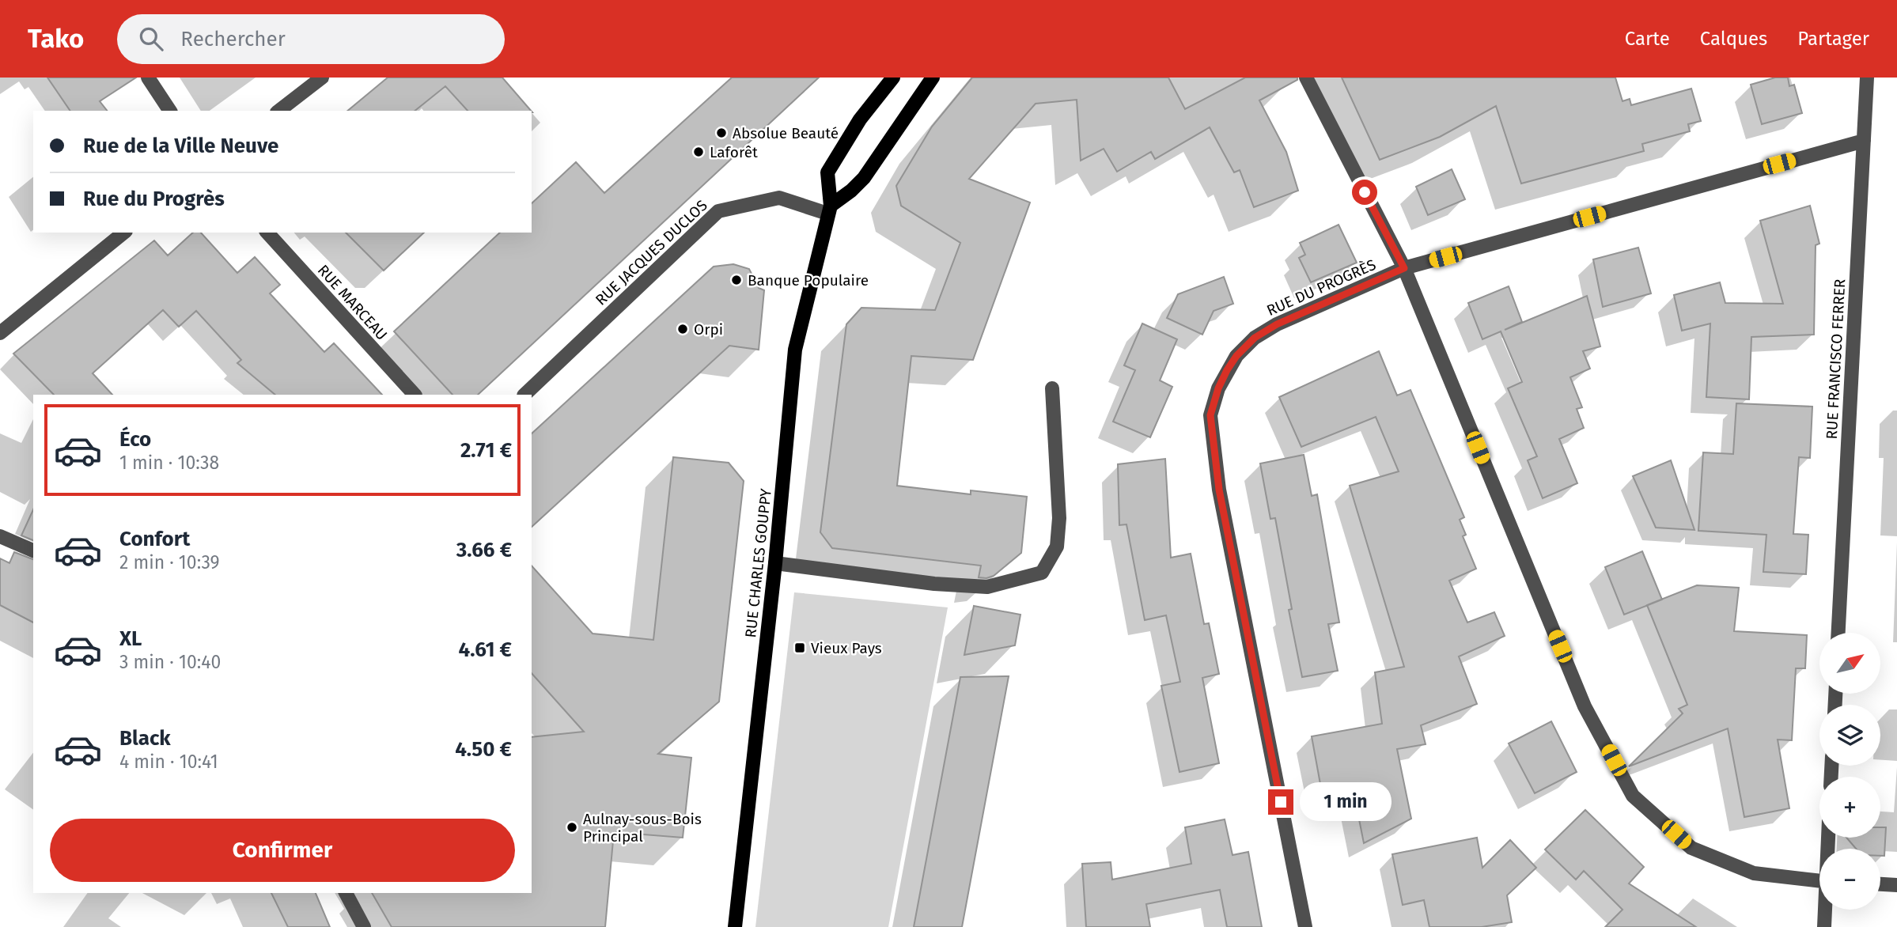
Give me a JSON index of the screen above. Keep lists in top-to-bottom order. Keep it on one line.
{"streets":{"main road":["RUE CHARLES GOUPPY"],"street":["RUE JACQUES DUCLOS","RUE DU PROGRÈS","RUE MARCEAU","RUE FRANCISCO FERRER"]},"crossings":[["RUE JACQUES DUCLOS","RUE CHARLES GOUPPY"],["RUE DU PROGRÈS","RUE FRANCISCO FERRER"]],"places":{"other":["Absolue Beauté","Laforêt","Banque Populaire","Orpi","Aulnay-sous-Bois Principal"],"transit":["Vieux Pays"]},"north":"top right","page":{"header":"Tako","search":"Rechercher","nav":["Carte","Calques","Partager"],"banner":["Rue de la Ville Neuve","Rue du Progrès"],"list":[{"name":"Éco","note":"1 min · 10:38","value":"2.71 €"},{"name":"Confort","note":"2 min · 10:39","value":"3.66 €"},{"name":"XL","note":"3 min · 10:40","value":"4.61 €"},{"name":"Black","note":"4 min · 10:41","value":"4.50 €"}],"map_buttons":["+","−"],"bubble":"1 min","buttons":"Confirmer"}}
